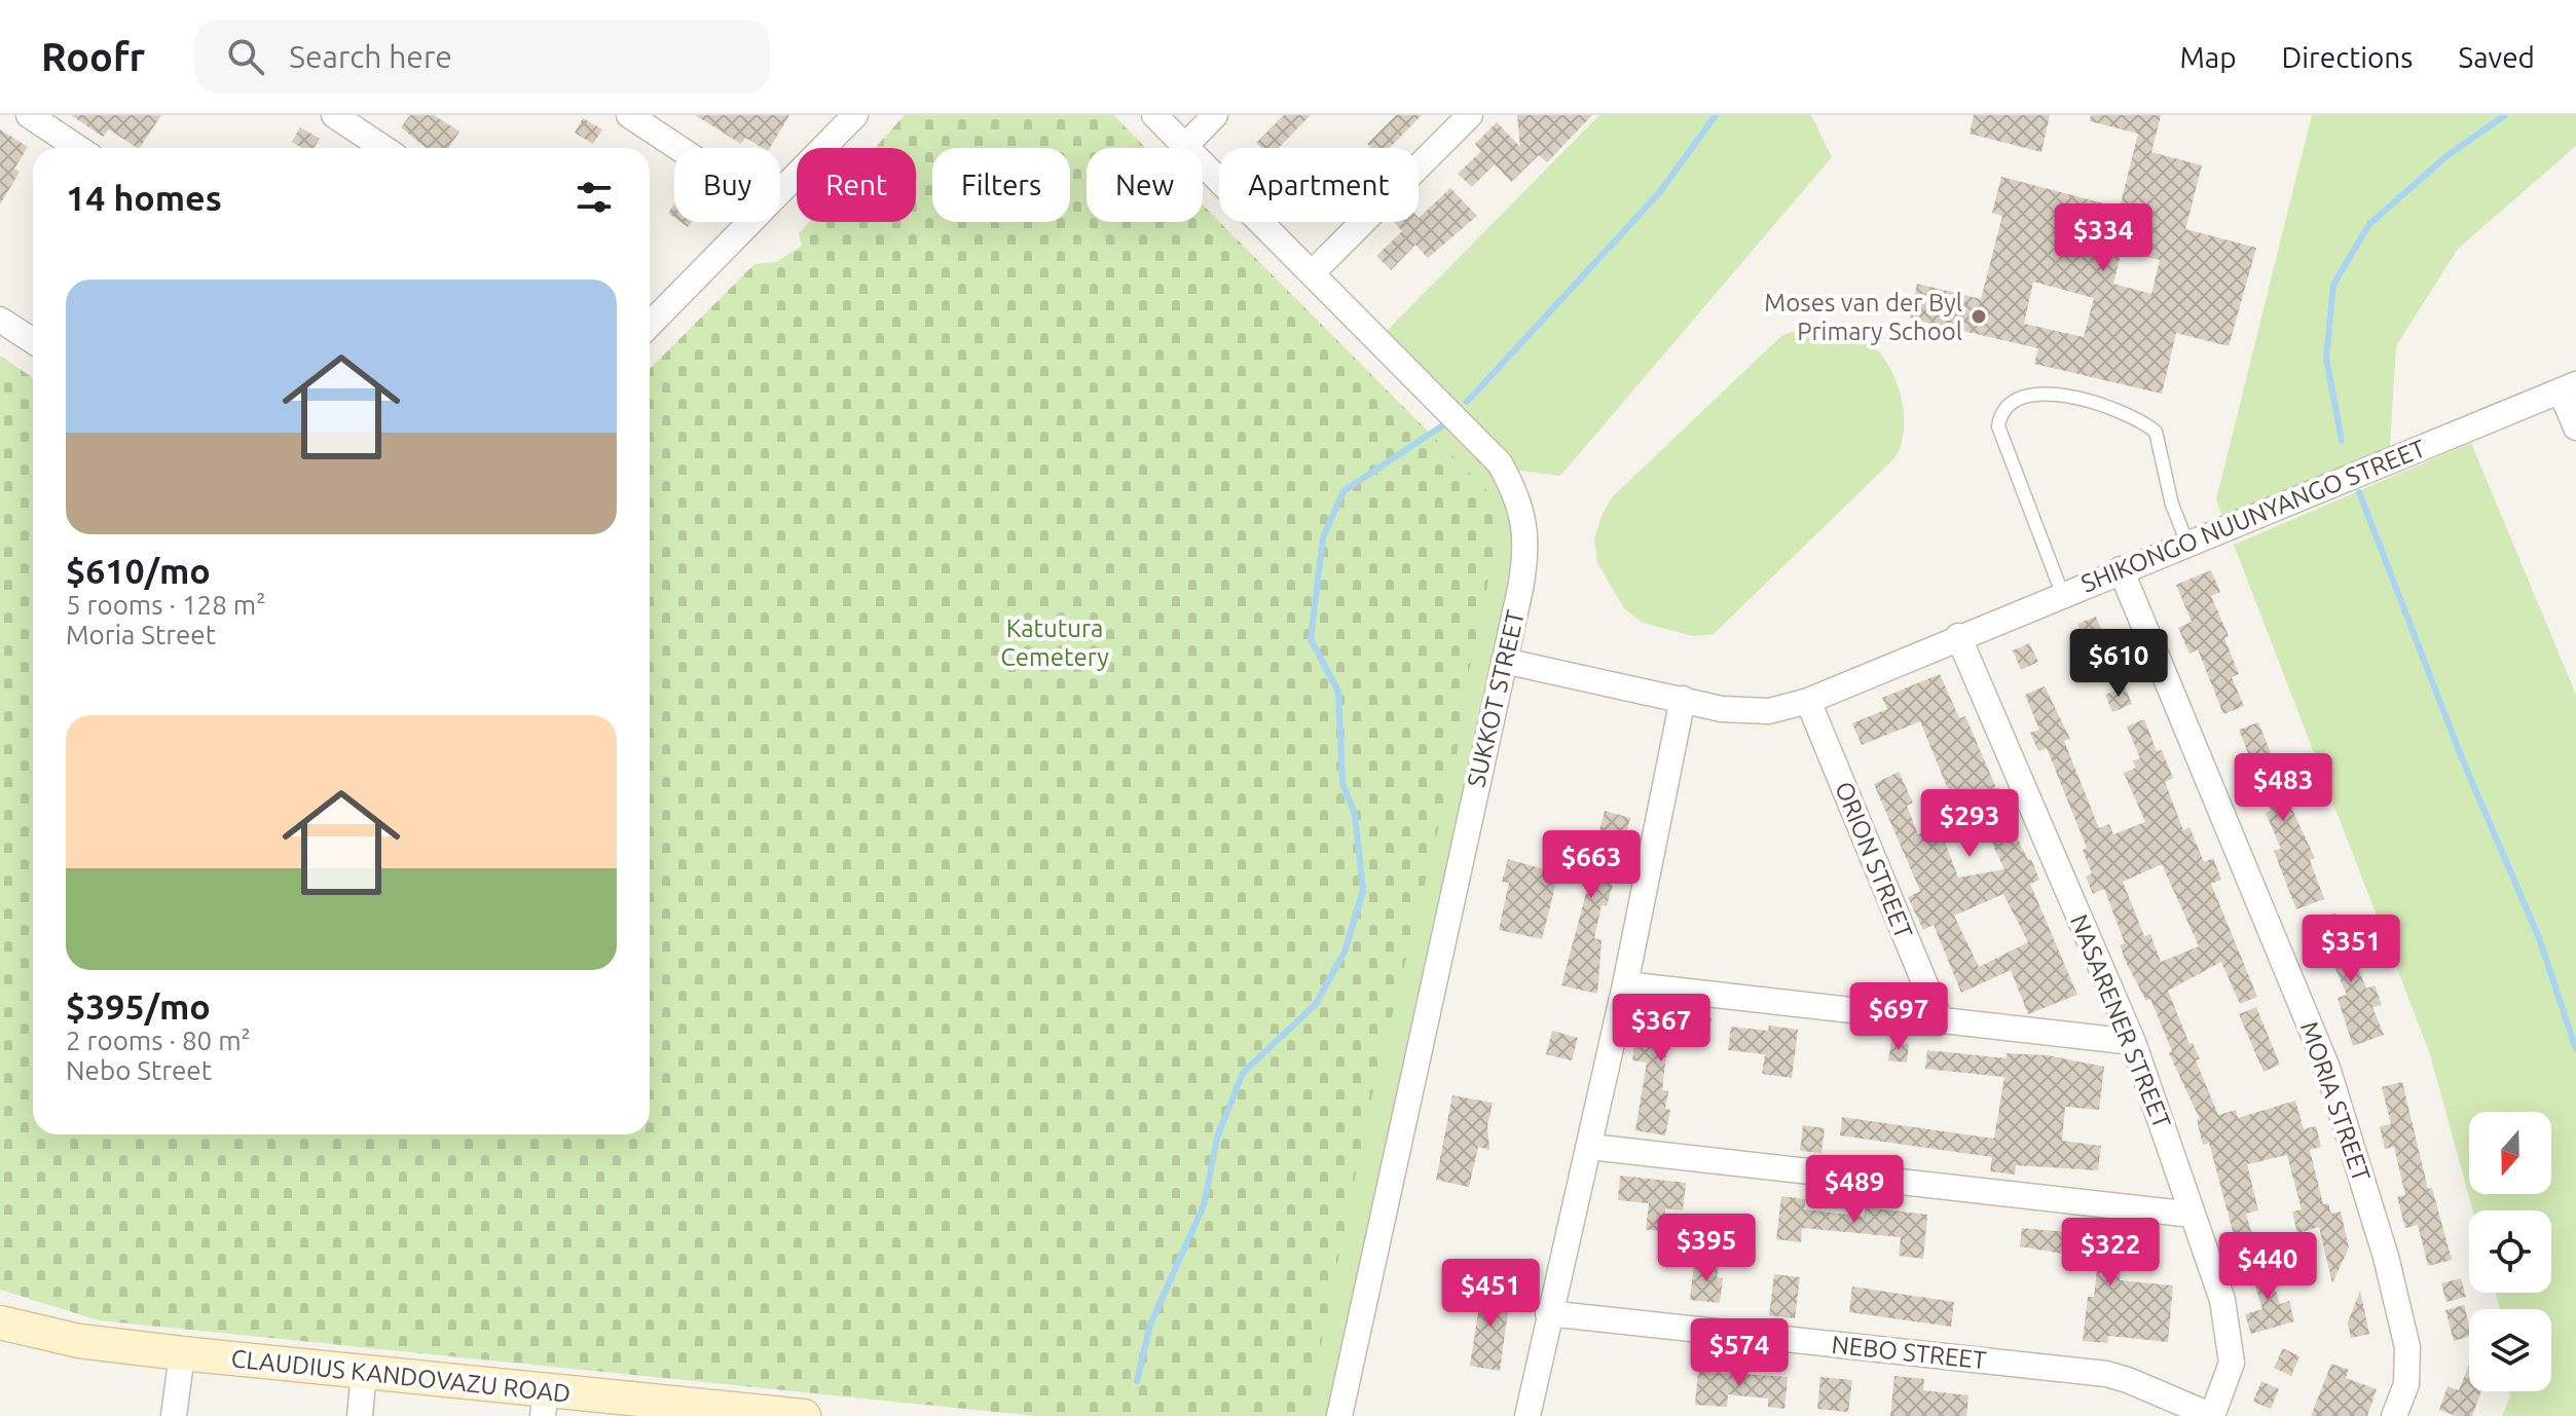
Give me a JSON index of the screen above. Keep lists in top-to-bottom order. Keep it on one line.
{"streets":{"street":["SHIKONGO NUUNYANGO STREET","SUKKOT STREET","ORION STREET","NASARENER STREET","MORIA STREET","NEBO STREET","CLAUDIUS KANDOVAZU ROAD"]},"crossings":[["SHIKONGO NUUNYANGO STREET","SUKKOT STREET"],["SHIKONGO NUUNYANGO STREET","ORION STREET"],["SHIKONGO NUUNYANGO STREET","NASARENER STREET"],["SHIKONGO NUUNYANGO STREET","MORIA STREET"],["NASARENER STREET","NEBO STREET"]],"parks":["Katutura Cemetery"],"places":["Moses van der Byl Primary School"],"north":"bottom","page":{"header":"Roofr","search":"Search here","nav":["Map","Directions","Saved"],"chip":["Buy","Rent","Filters","New","Apartment"],"heading":"14 homes","price":["$334","$610","$483","$293","$663","$351","$697","$367","$489","$395","$322","$440","$451","$574"],"list":[{"name":"$610/mo","note":"5 rooms · 128 m² · Moria Street"},{"name":"$395/mo","note":"2 rooms · 80 m² · Nebo Street"}]}}
